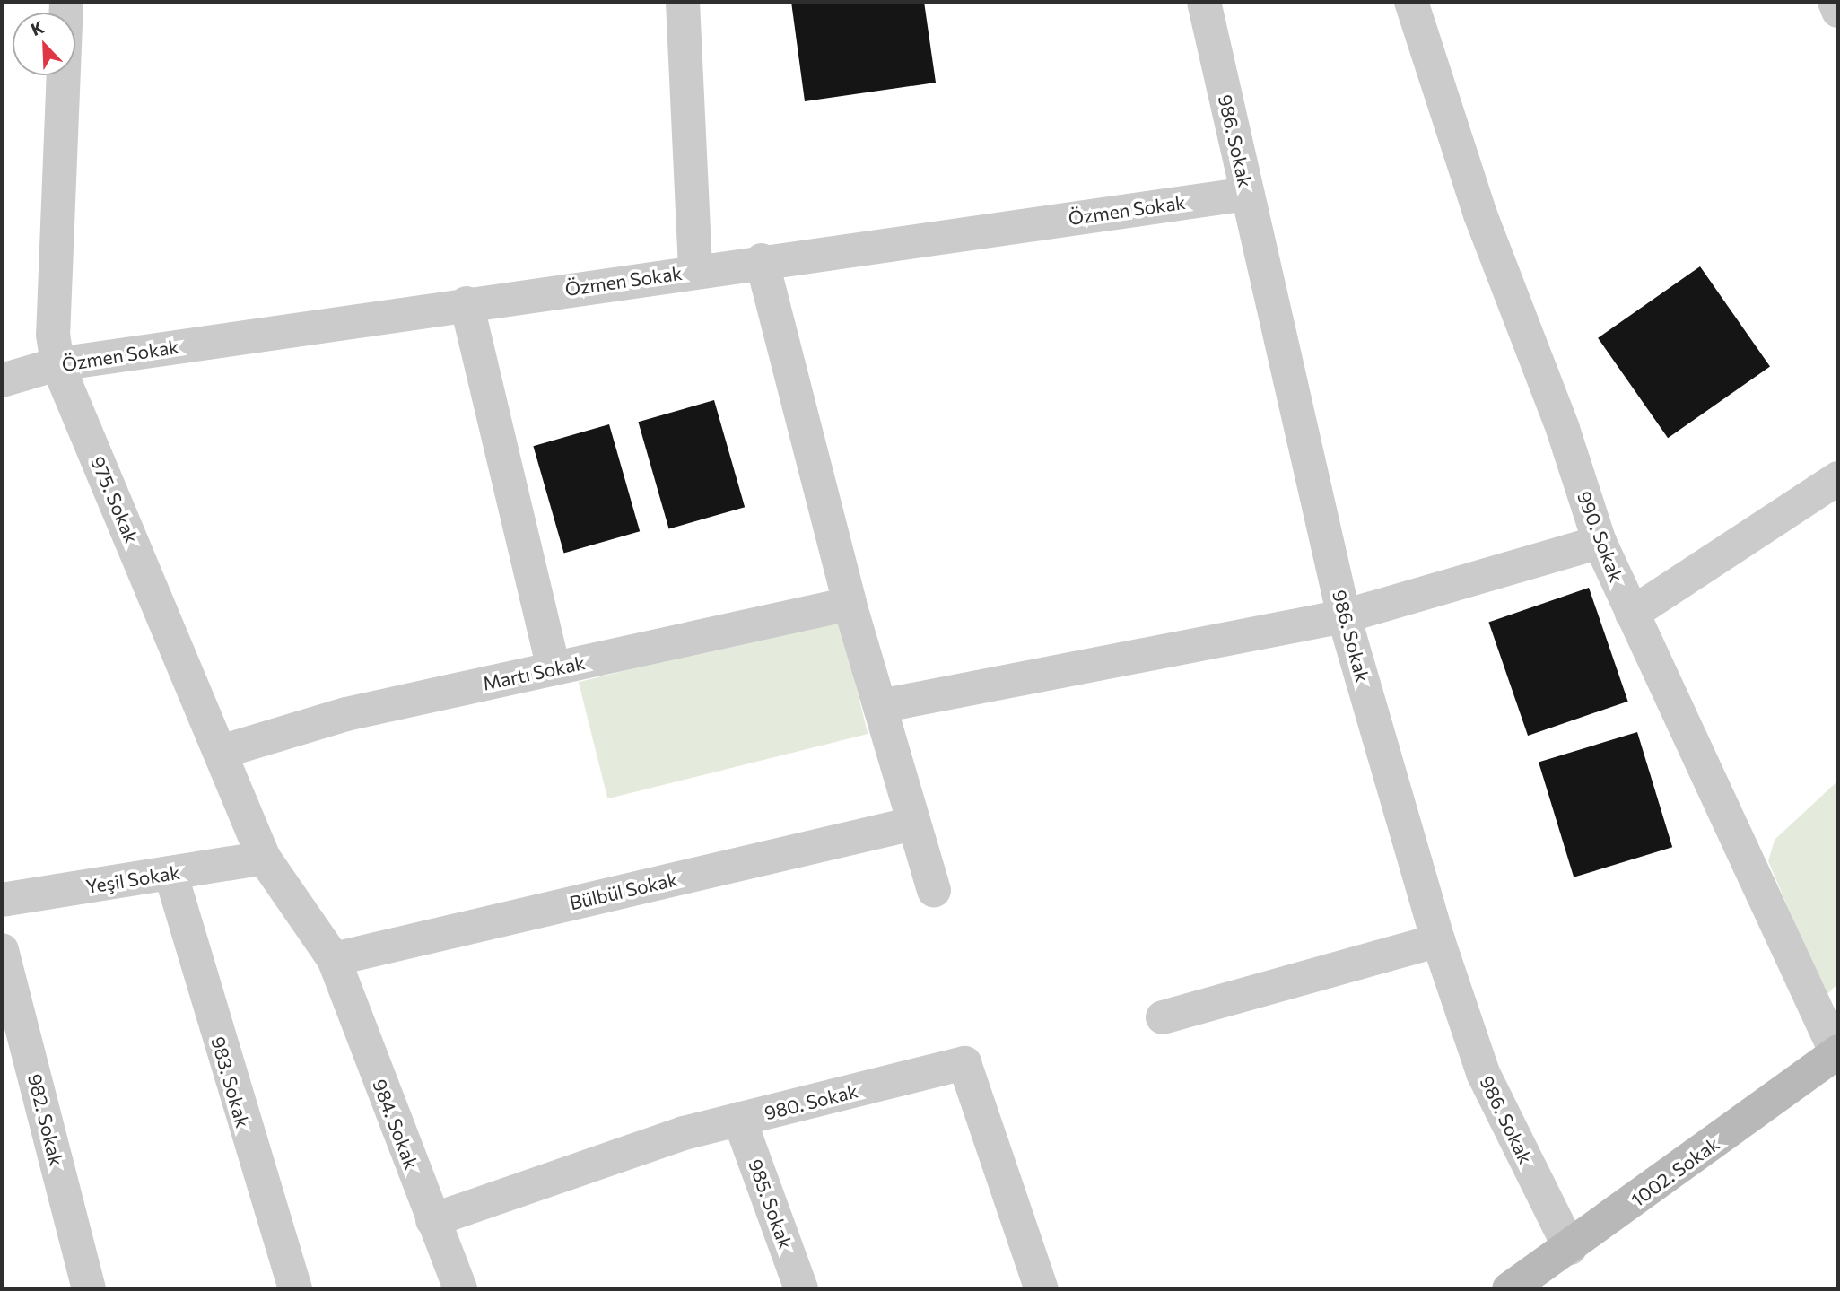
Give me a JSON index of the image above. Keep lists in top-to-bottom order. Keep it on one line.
{"streets":{"street":["986. Sokak","Özmen Sokak","975. Sokak","990. Sokak","Martı Sokak","Yeşil Sokak","Bülbül Sokak","983. Sokak","980. Sokak","982. Sokak","984. Sokak","1002. Sokak","985. Sokak"]},"crossings":[["986. Sokak","Özmen Sokak"],["986. Sokak","1002. Sokak"],["Özmen Sokak","975. Sokak"],["975. Sokak","Martı Sokak"],["975. Sokak","Yeşil Sokak"],["975. Sokak","Bülbül Sokak"],["975. Sokak","984. Sokak"],["990. Sokak","1002. Sokak"],["Yeşil Sokak","983. Sokak"],["Bülbül Sokak","984. Sokak"],["980. Sokak","984. Sokak"],["980. Sokak","985. Sokak"]],"north":"top left"}
